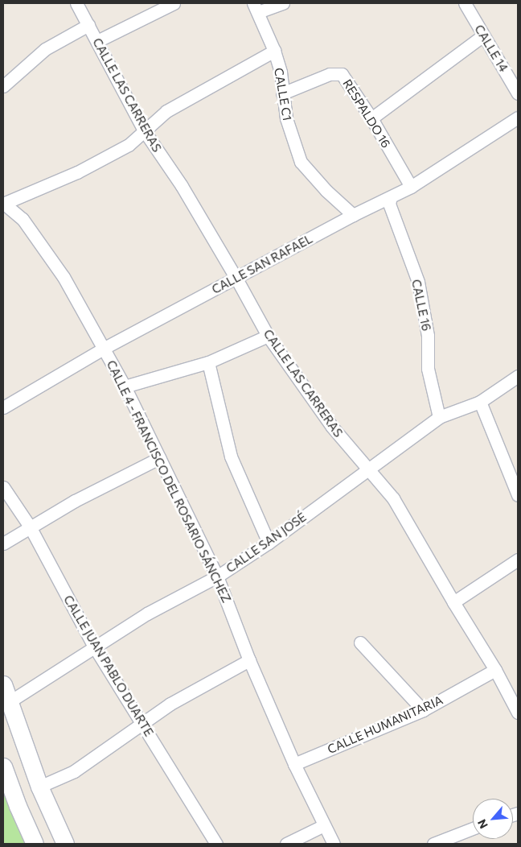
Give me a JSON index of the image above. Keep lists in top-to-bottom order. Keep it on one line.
{"streets":{"street":["CALLE 14","CALLE C1","CALLE LAS CARRERAS","RESPALDO 16","CALLE SAN RAFAEL","CALLE 16","CALLE 4 - FRANCISCO DEL ROSARIO SÁNCHEZ","CALLE SAN JOSÉ","CALLE JUAN PABLO DUARTE","CALLE HUMANITARIA"]},"crossings":[["CALLE C1","RESPALDO 16"],["CALLE C1","CALLE SAN RAFAEL"],["CALLE LAS CARRERAS","CALLE SAN RAFAEL"],["CALLE LAS CARRERAS","CALLE SAN JOSÉ"],["CALLE LAS CARRERAS","CALLE HUMANITARIA"],["RESPALDO 16","CALLE SAN RAFAEL"],["CALLE SAN RAFAEL","CALLE 16"],["CALLE SAN RAFAEL","CALLE 4 - FRANCISCO DEL ROSARIO SÁNCHEZ"],["CALLE 16","CALLE SAN JOSÉ"],["CALLE 4 - FRANCISCO DEL ROSARIO SÁNCHEZ","CALLE SAN JOSÉ"],["CALLE 4 - FRANCISCO DEL ROSARIO SÁNCHEZ","CALLE HUMANITARIA"],["CALLE SAN JOSÉ","CALLE JUAN PABLO DUARTE"]],"north":"bottom left"}
